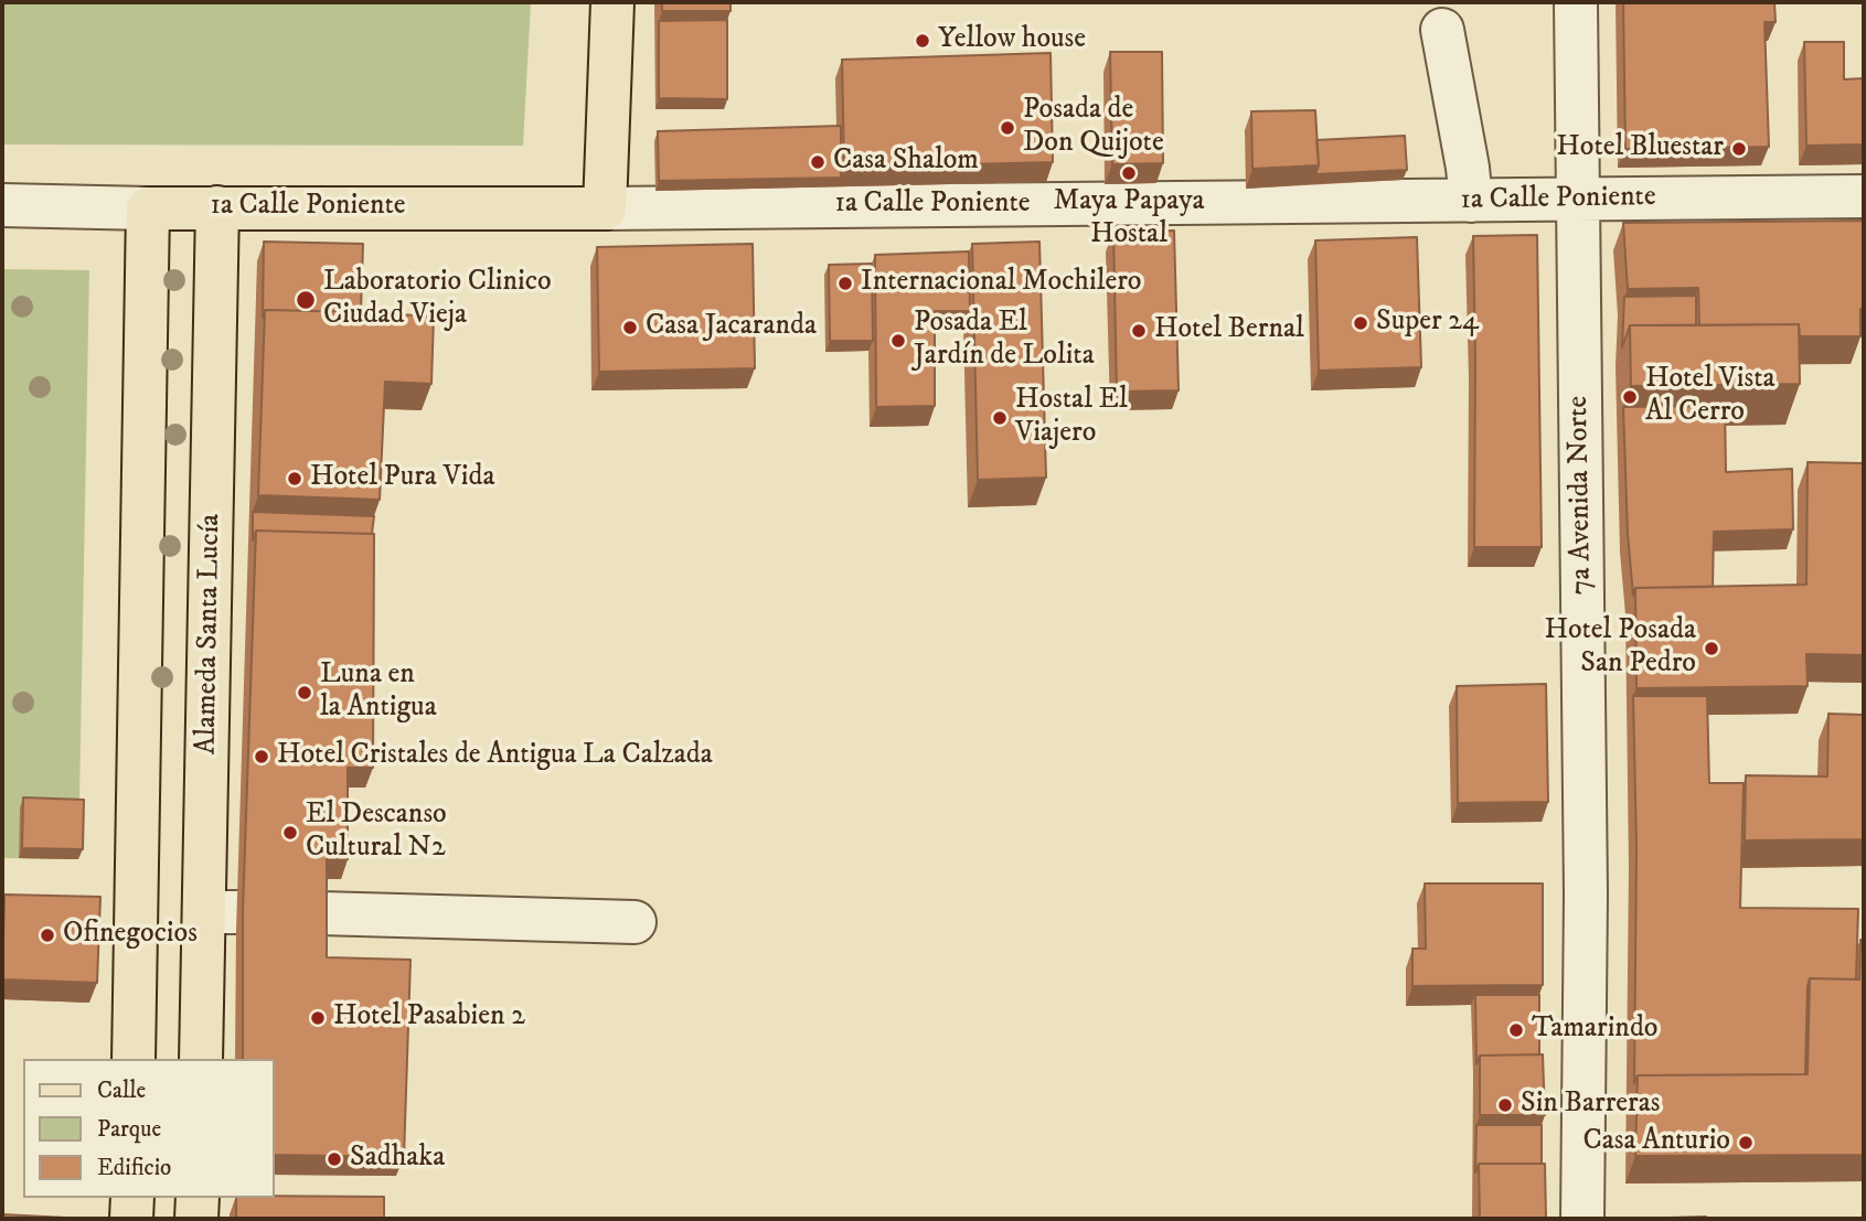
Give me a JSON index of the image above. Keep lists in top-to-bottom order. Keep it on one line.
{"streets":{"main road":["1a Calle Poniente","Alameda Santa Lucía"],"street":["7a Avenida Norte"]},"crossings":[["1a Calle Poniente","7a Avenida Norte"],["1a Calle Poniente","Alameda Santa Lucía"]],"places":["Yellow house","Posada de Don Quijote","Hotel Bluestar","Casa Shalom","Maya Papaya Hostal","Internacional Mochilero","Laboratorio Clinico Ciudad Vieja","Super 24","Casa Jacaranda","Hotel Bernal","Posada El Jardín de Lolita","Hotel Vista Al Cerro","Hostal El Viajero","Hotel Pura Vida","Hotel Posada San Pedro","Luna en la Antigua","Hotel Cristales de Antigua La Calzada","El Descanso Cultural N2","Ofinegocios","Hotel Pasabien 2","Tamarindo","Sin Barreras","Casa Anturio","Sadhaka"],"legend":["Calle","Parque","Edificio"]}
